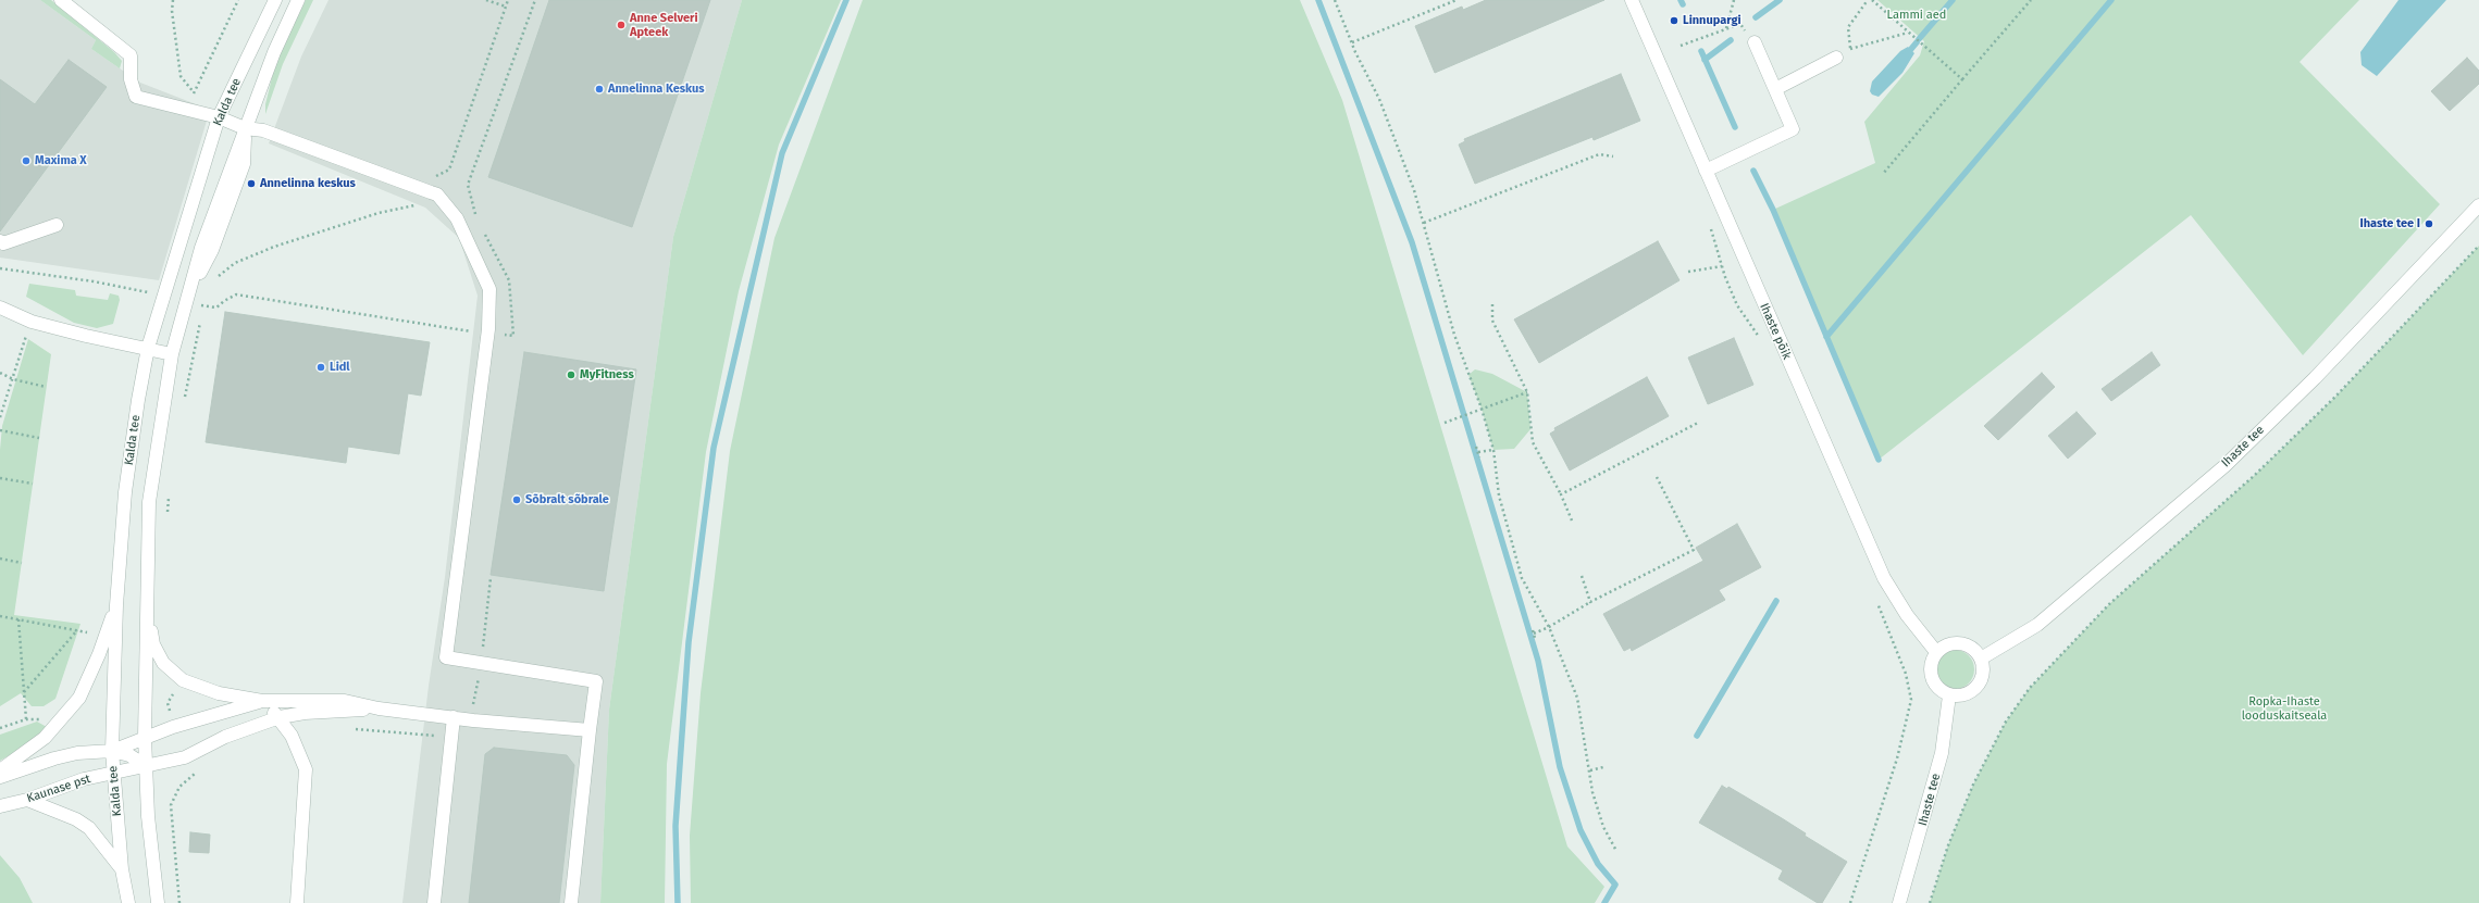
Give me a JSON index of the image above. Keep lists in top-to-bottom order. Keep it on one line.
{"streets":{"street":["Kalda tee","Ihaste põik","Ihaste tee","Kaunase pst"]},"crossings":[["Kalda tee","Kaunase pst"],["Ihaste põik","Ihaste tee"]],"parks":["Lammi aed","Ropka-Ihaste looduskaitseala"],"places":["Linnupargi","Anne Selveri Apteek","Annelinna Keskus","Maxima X","Annelinna keskus","Ihaste tee I","Lidl","MyFitness","Sõbralt sõbrale"]}
